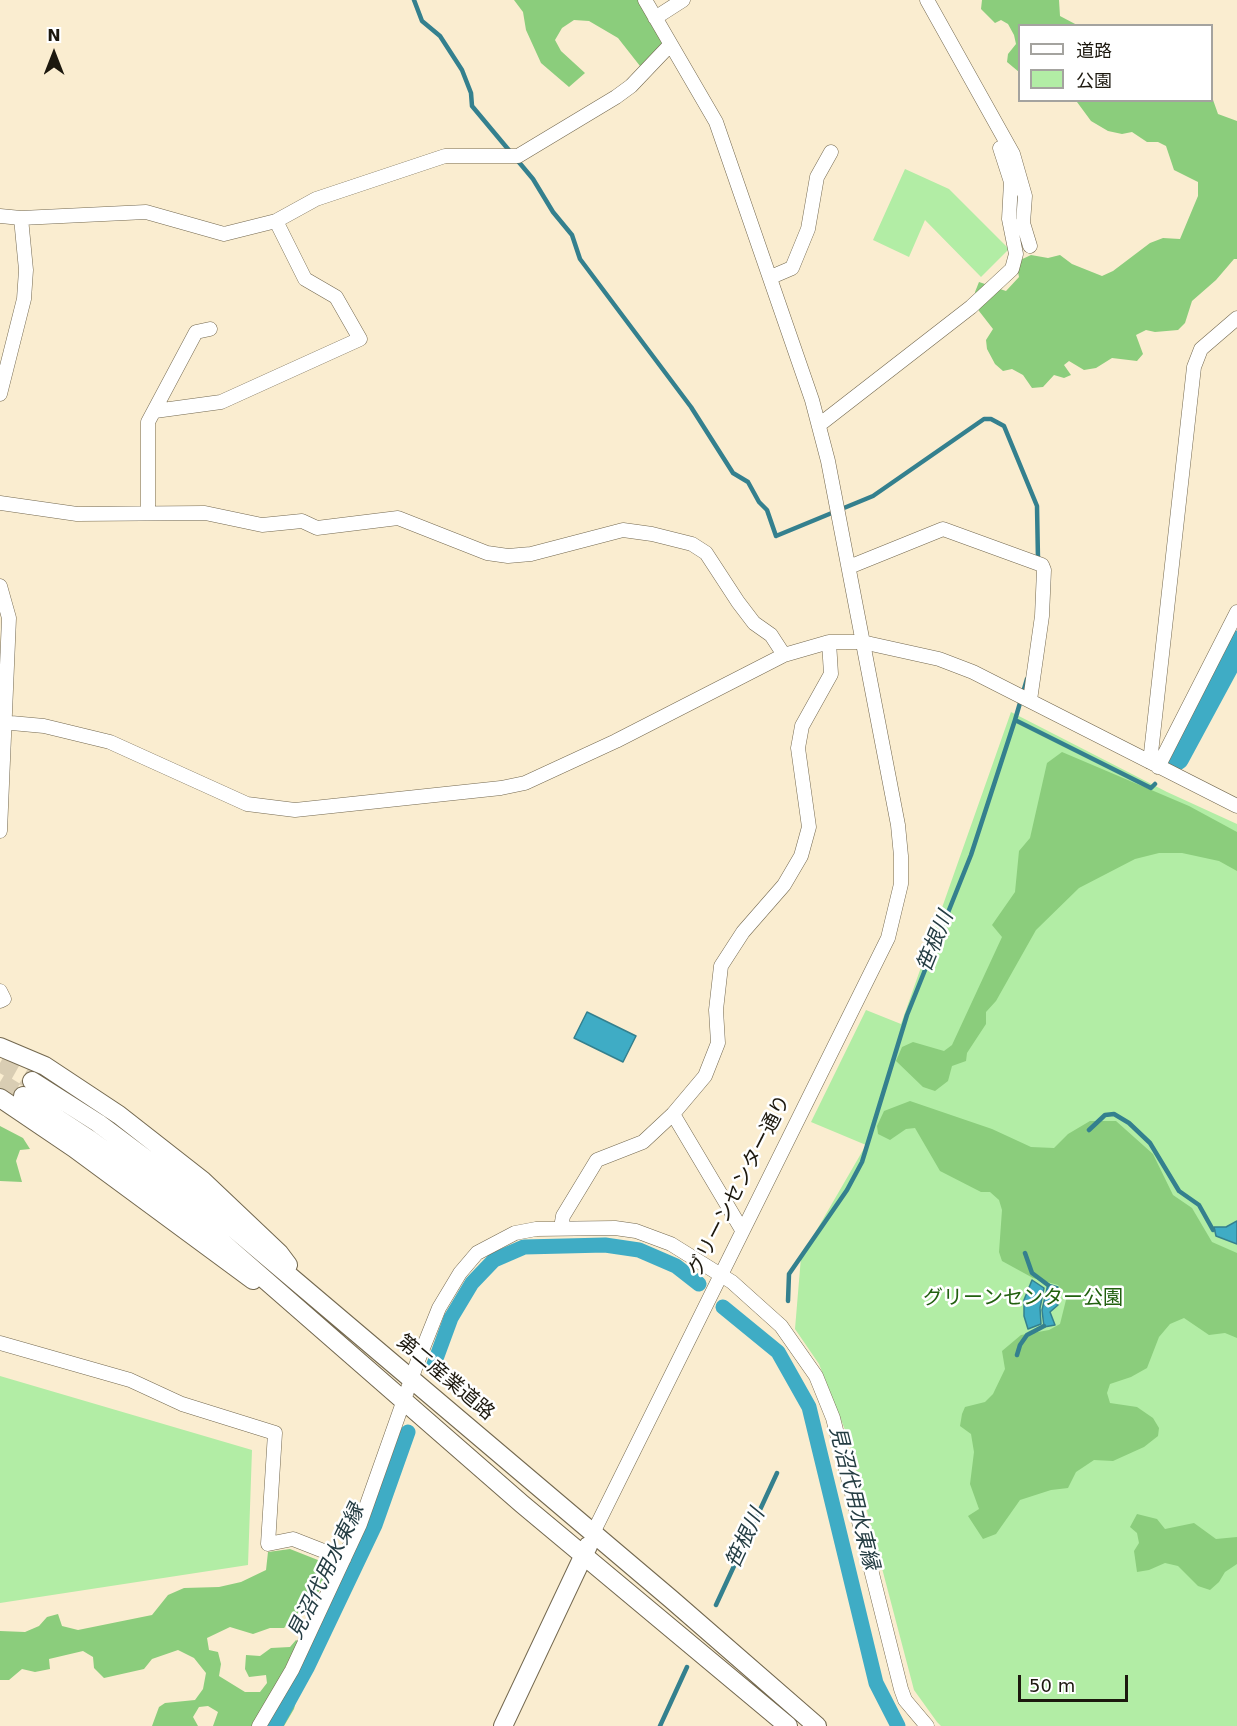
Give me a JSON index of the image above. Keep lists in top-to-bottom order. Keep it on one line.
{"streets":{"main road":["グリーンセンター通り","第二産業道路"]},"crossings":[["グリーンセンター通り","第二産業道路"]],"water":["笹根川","見沼代用水東縁"],"parks":["グリーンセンター公園"],"legend":["道路","公園"],"scale_bar":"50 m","north":"top"}
